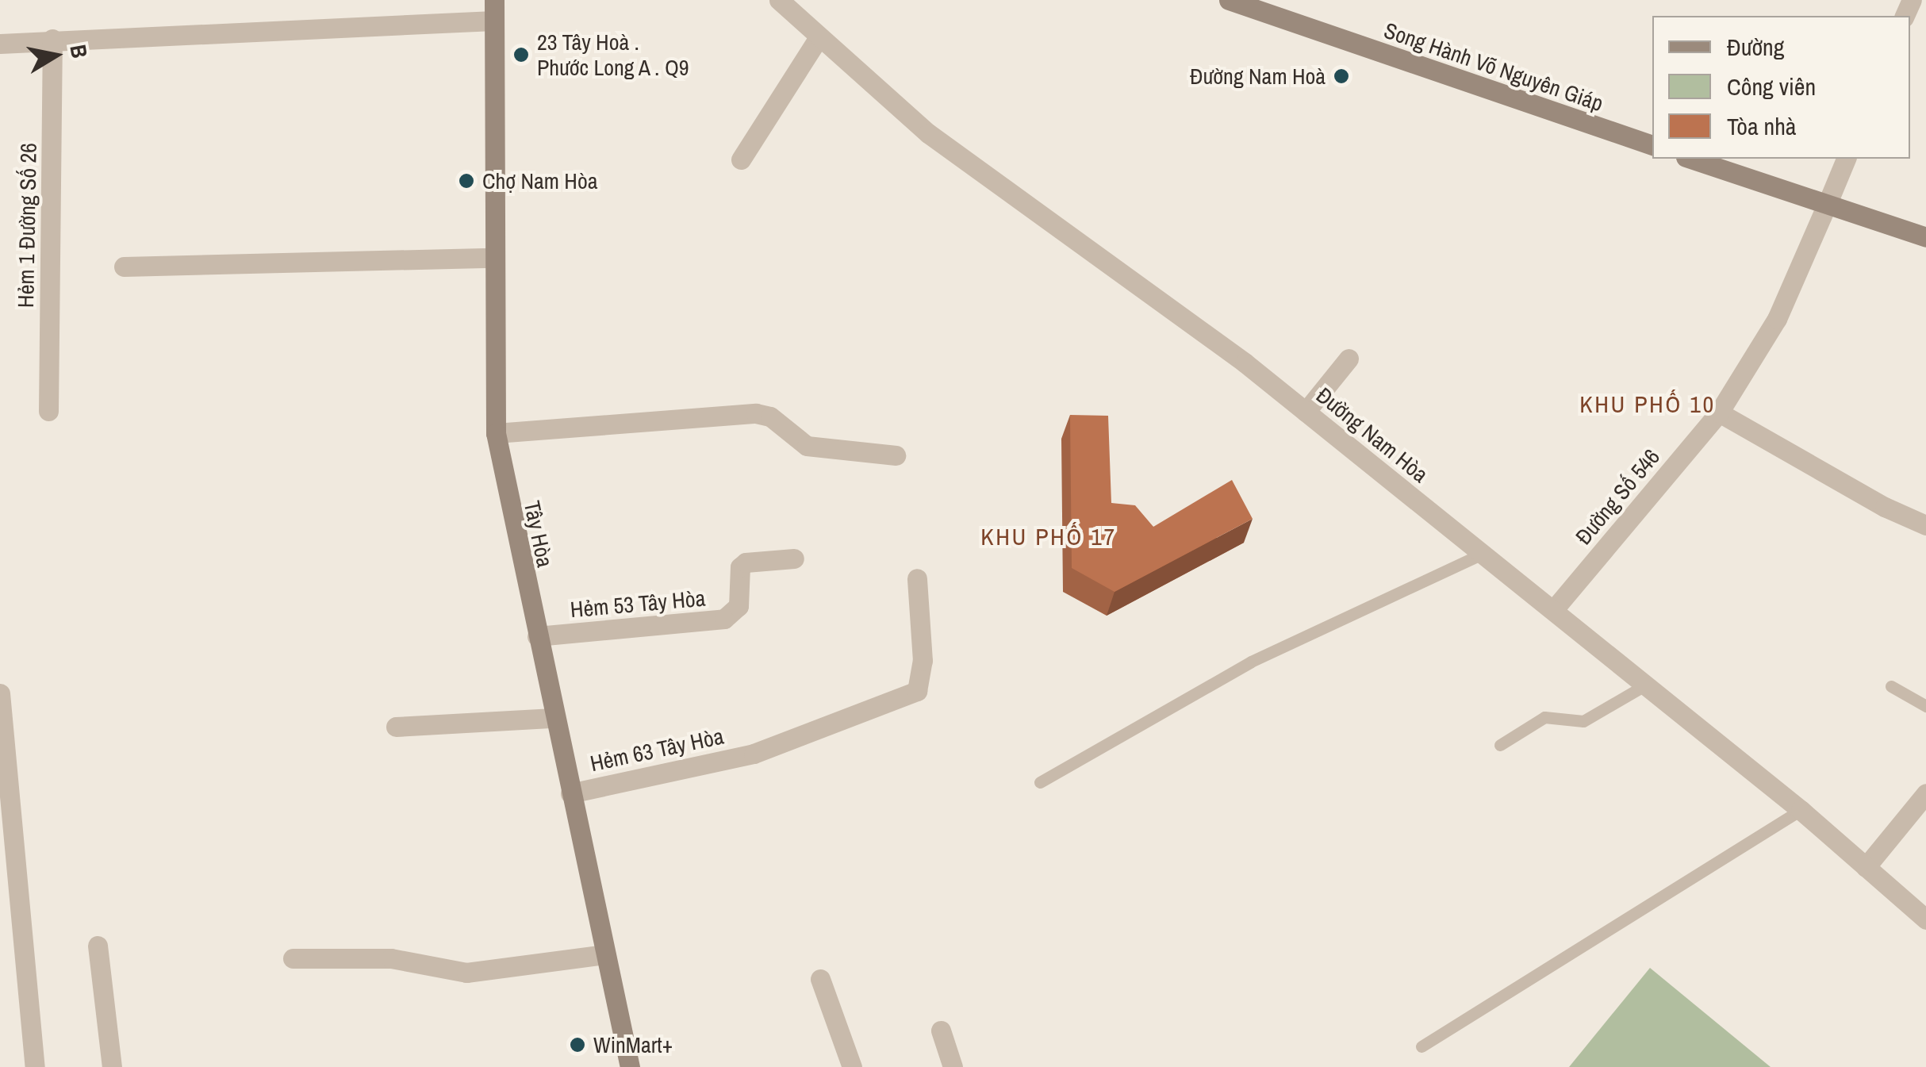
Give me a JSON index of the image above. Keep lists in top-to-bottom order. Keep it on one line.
{"streets":{"main road":["Song Hành Võ Nguyên Giáp","Tây Hòa"],"street":["Hẻm 1 Đường Số 26","Đường Nam Hòa","Đường Số 546","Hẻm 53 Tây Hòa","Hẻm 63 Tây Hòa"]},"crossings":[["Đường Nam Hòa","Đường Số 546"],["Tây Hòa","Hẻm 53 Tây Hòa"],["Tây Hòa","Hẻm 63 Tây Hòa"]],"districts":["KHU PHỐ 10","KHU PHỐ 17"],"places":["23 Tây Hoà . Phước Long A . Q9","Đường Nam Hoà","Chợ Nam Hòa","WinMart+"],"legend":["Đường","Công viên","Tòa nhà"],"north":"right"}
